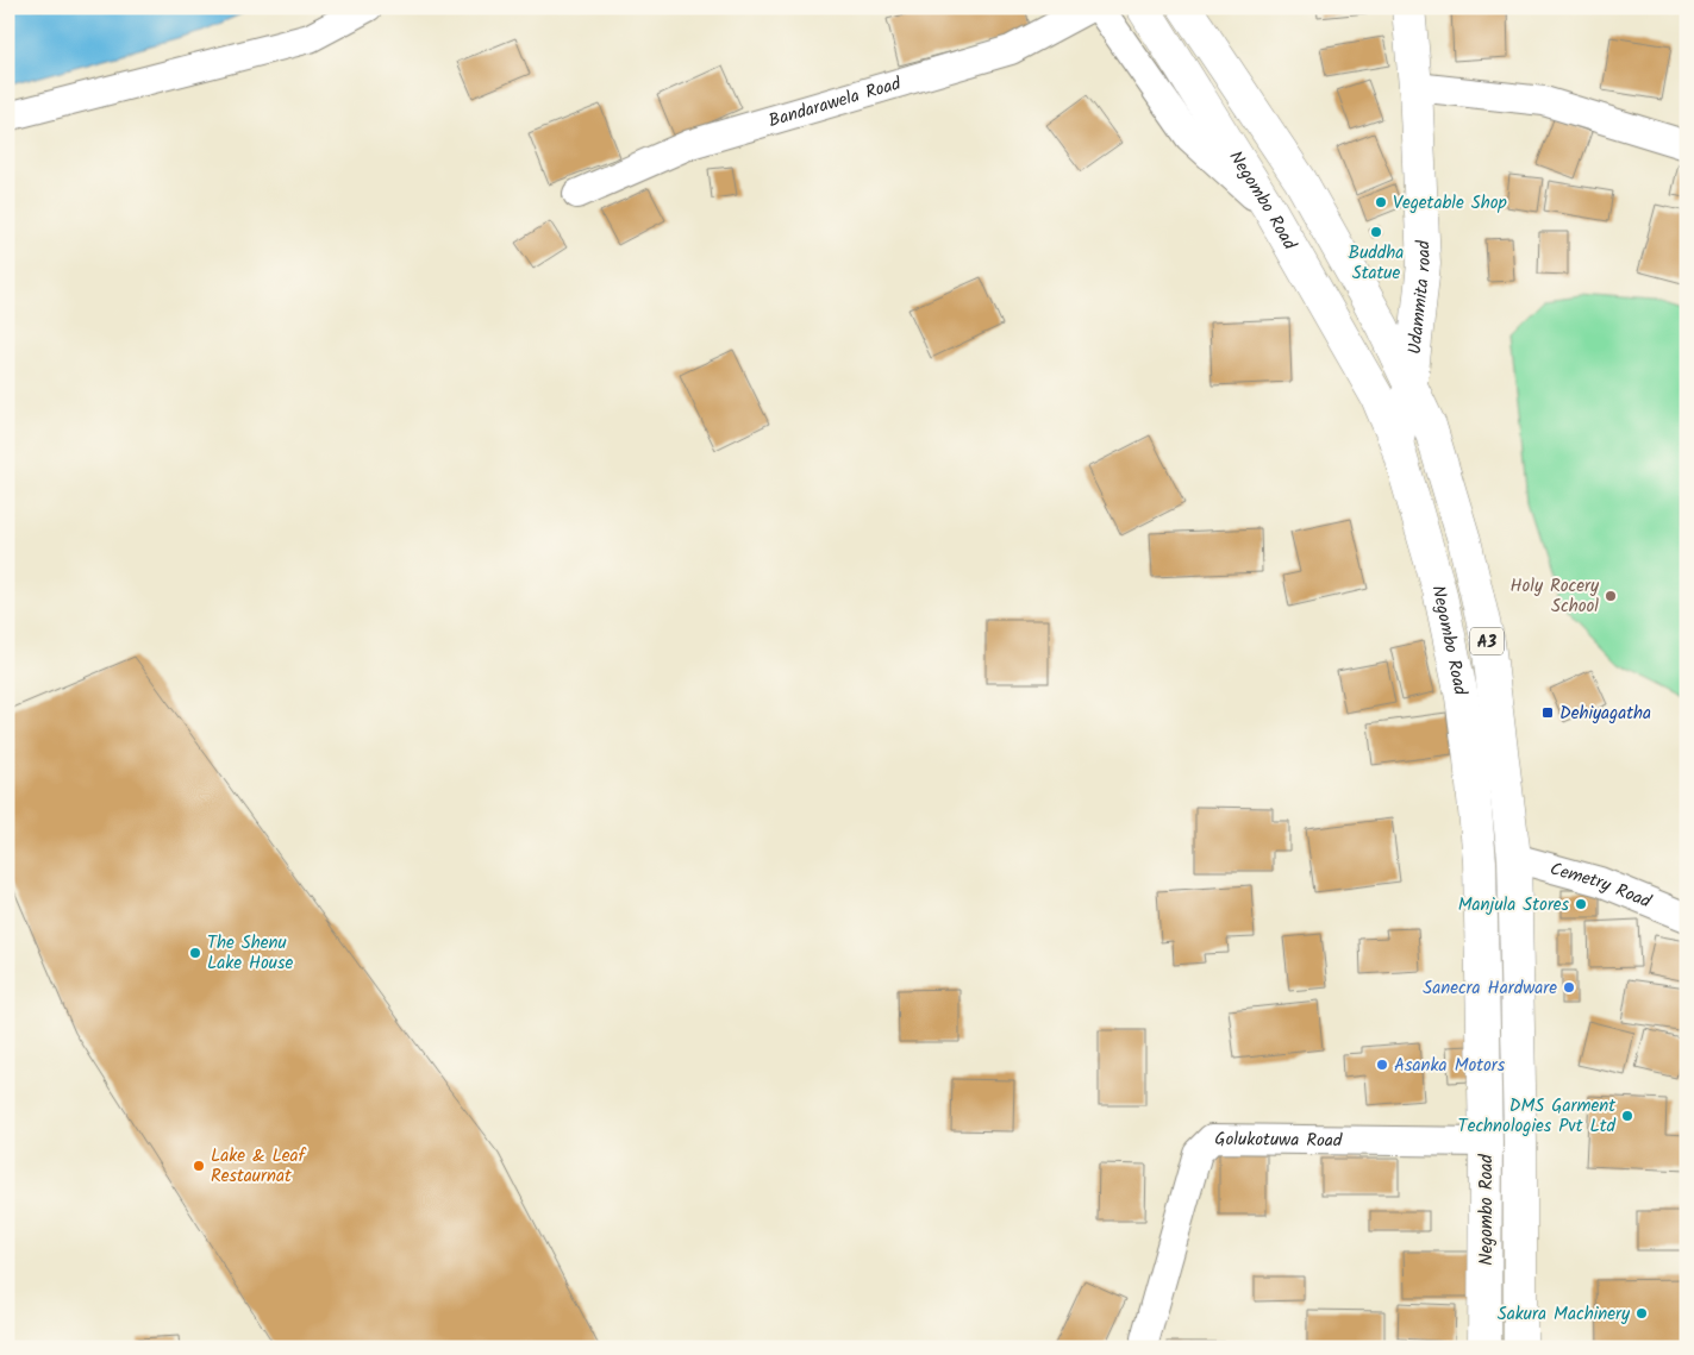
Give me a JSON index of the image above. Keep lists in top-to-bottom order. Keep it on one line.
{"streets":{"main road":["Negombo Road","Udammita road","A3"],"street":["Bandarawela Road","Cemetry Road","Golukotuwa Road"]},"crossings":[["Negombo Road","Udammita road"],["Negombo Road","Cemetry Road"],["Negombo Road","Golukotuwa Road"]],"places":{"other":["Vegetable Shop","Buddha Statue","Holy Rocery School","Manjula Stores","The Shenu Lake House","Sanecra Hardware","Asanka Motors","DMS Garment Technologies Pvt Ltd","Lake & Leaf Restaurnat","Sakura Machinery"],"transit":["Dehiyagatha"]}}
